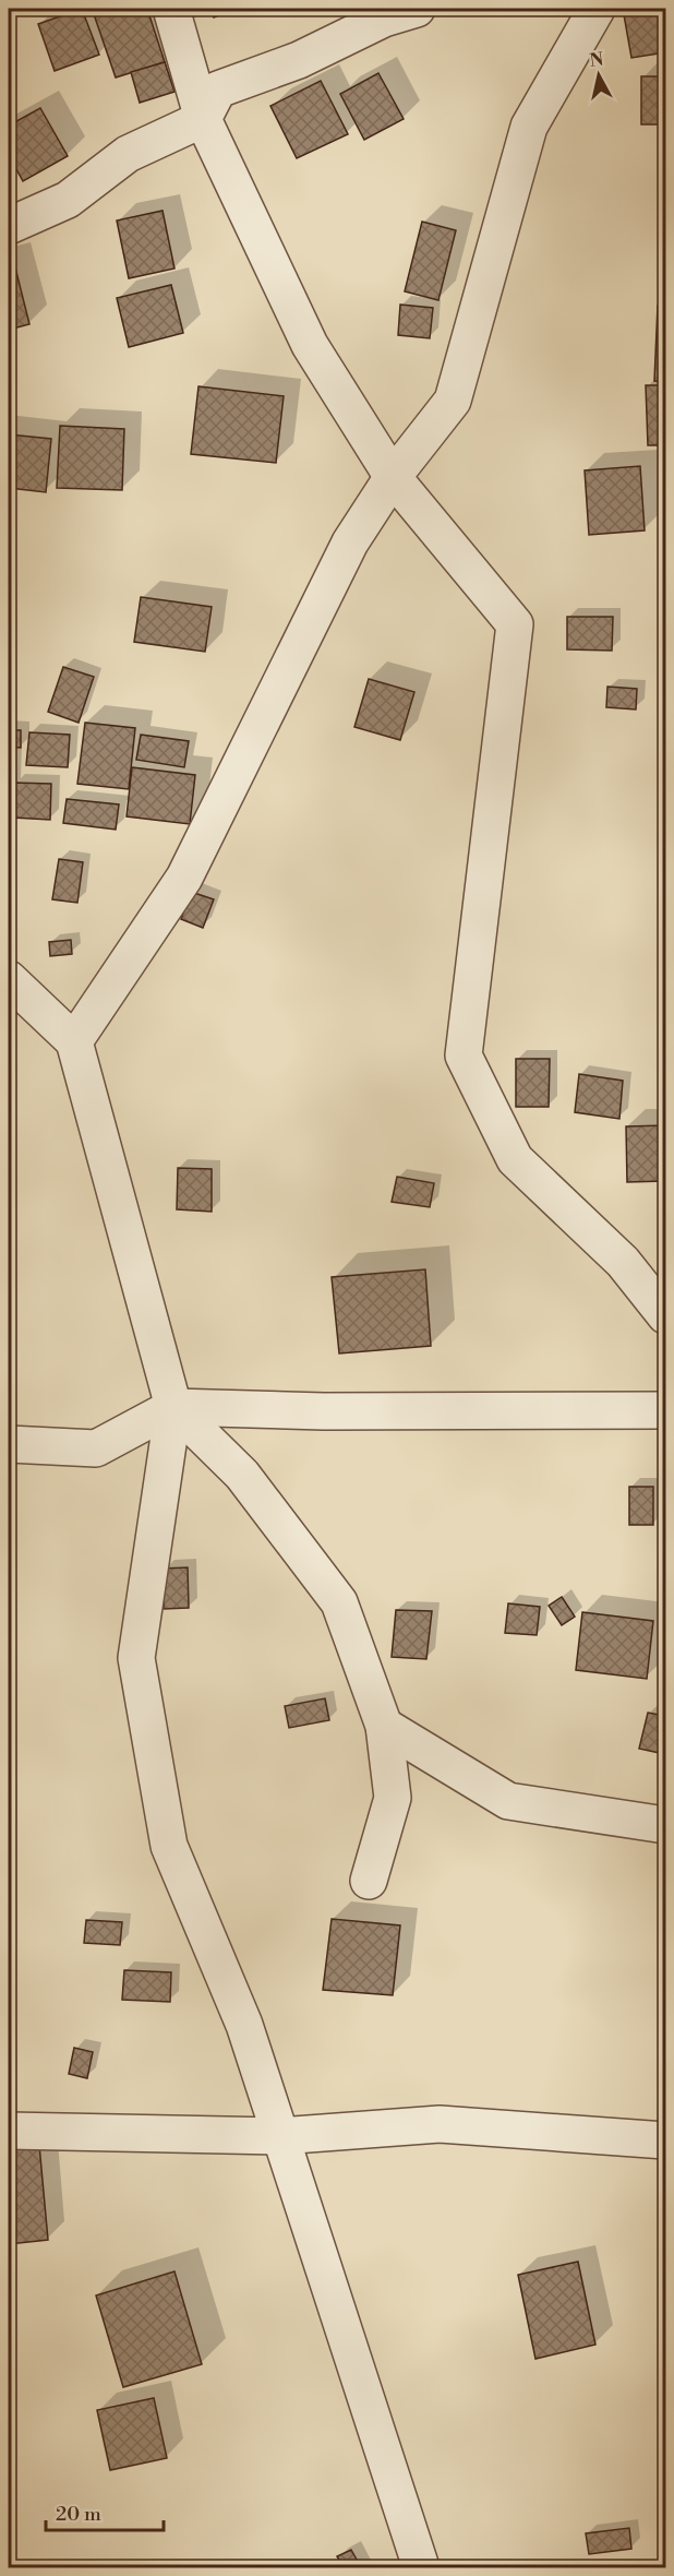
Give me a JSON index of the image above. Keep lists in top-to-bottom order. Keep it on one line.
{"scale_bar":"20 m","north":"top"}
